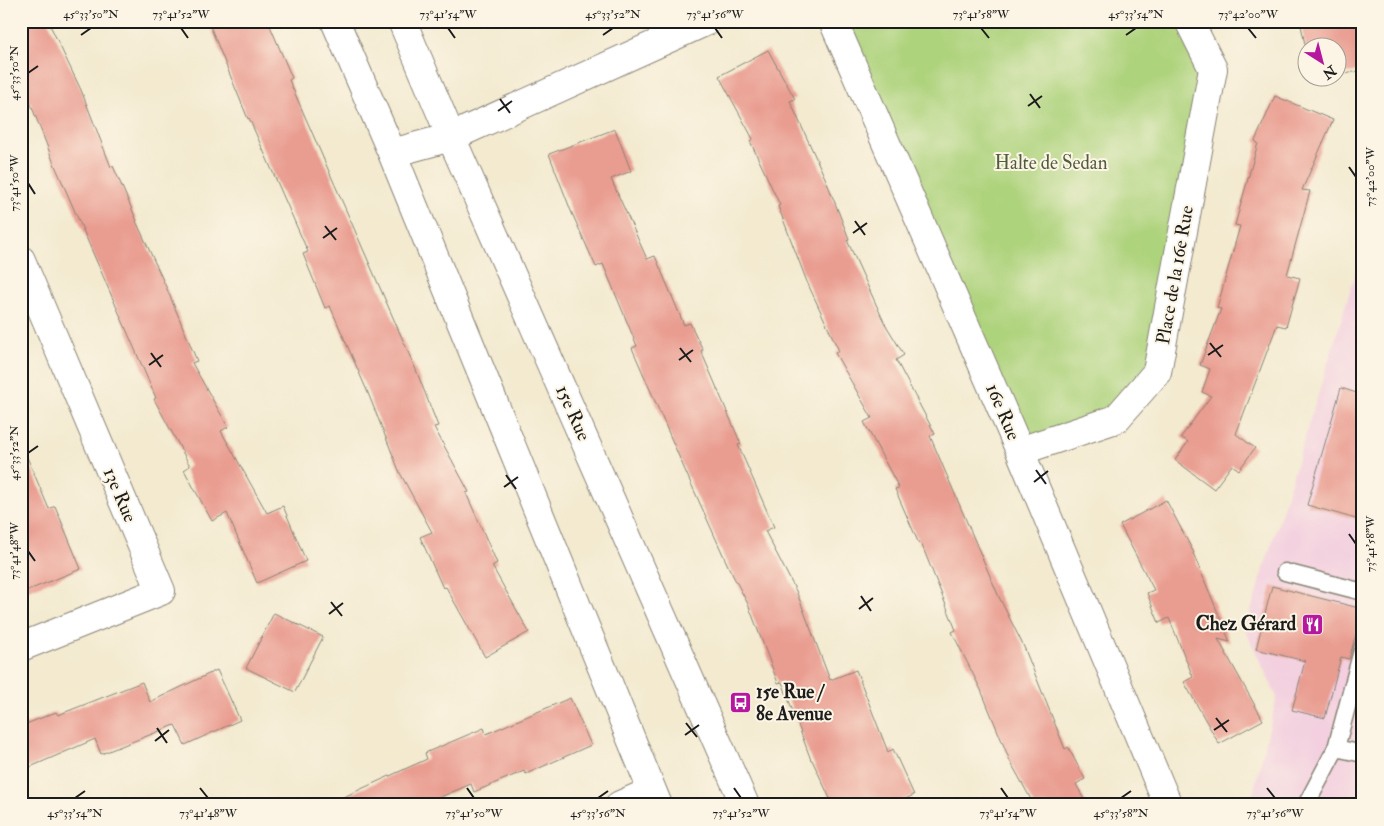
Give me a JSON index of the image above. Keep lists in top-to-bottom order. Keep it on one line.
{"streets":{"street":["Place de la 16e Rue","16e Rue","15e Rue","13e Rue"]},"crossings":[["Place de la 16e Rue","16e Rue"]],"parks":["Halte de Sedan"],"places":{"restaurant":["Chez Gérard"],"bus stop":["15e Rue / 8e Avenue"]},"north":"bottom right","coordinates":["45°33'50\"N","73°41'52\"W","73°41'54\"W","45°33'52\"N","73°41'56\"W","73°41'58\"W","45°33'54\"N","73°42'00\"W","73°41'50\"W","73°41'48\"W","45°33'56\"N","45°33'58\"N"]}
